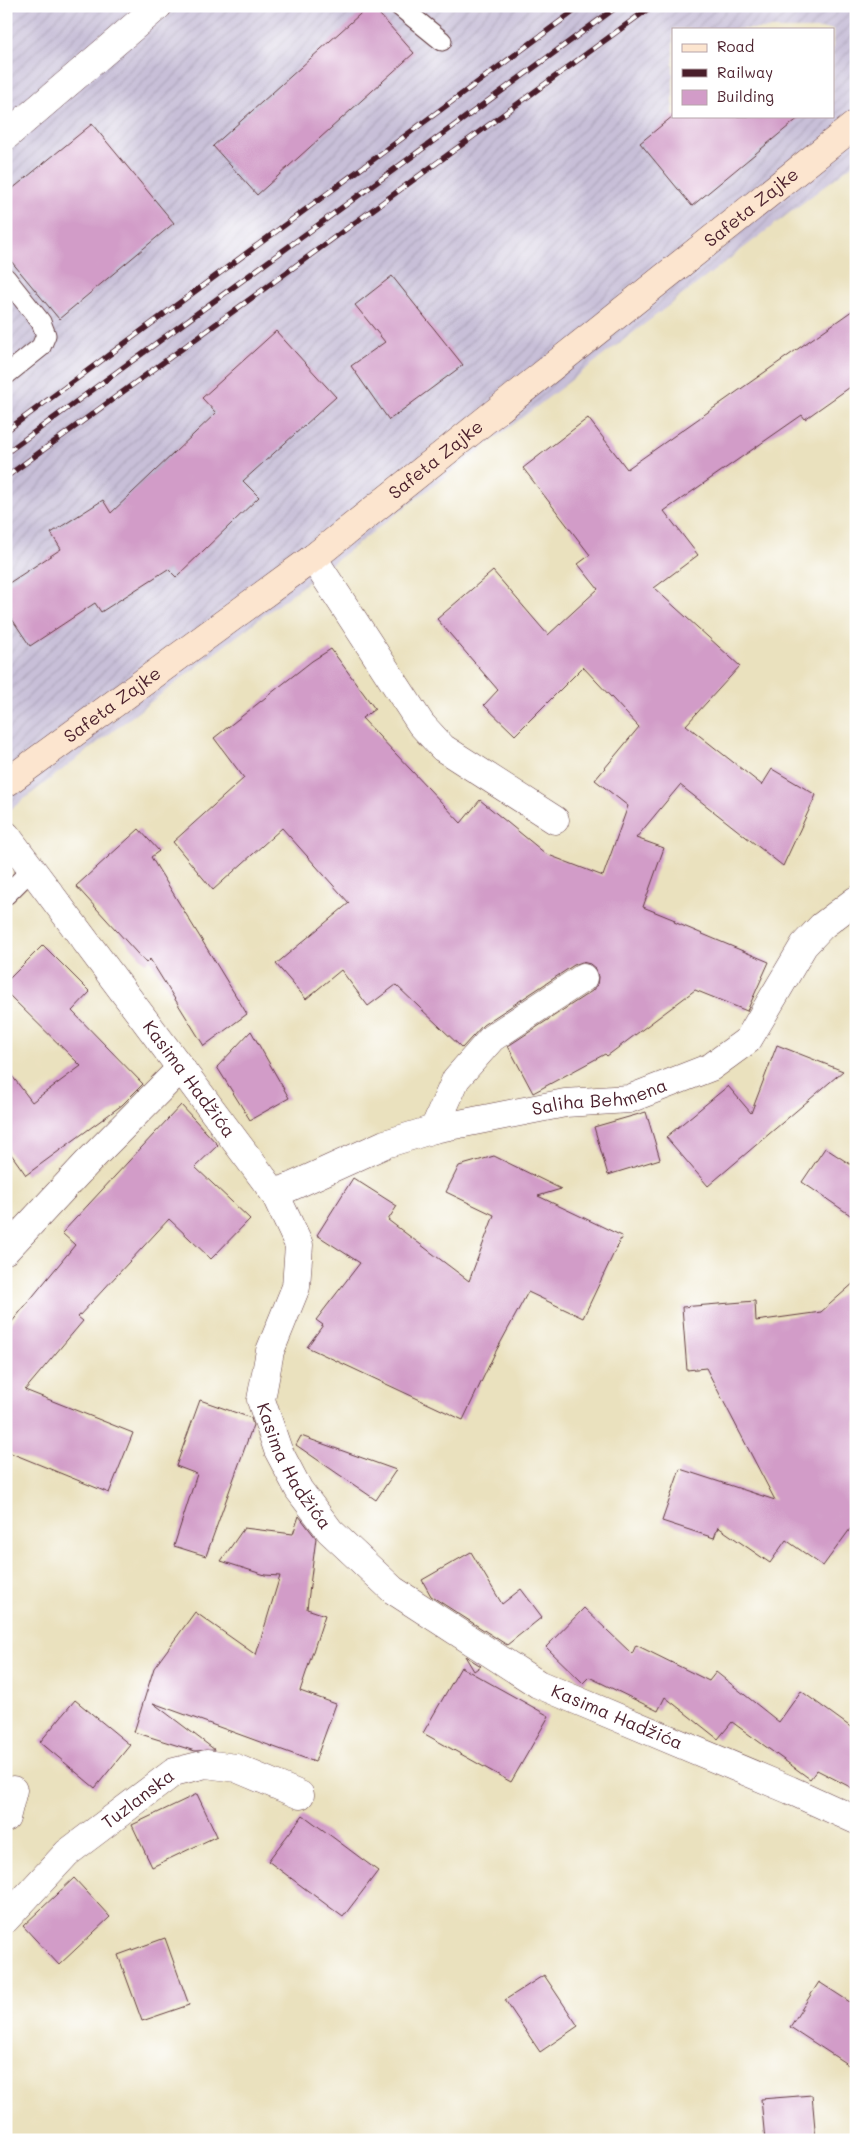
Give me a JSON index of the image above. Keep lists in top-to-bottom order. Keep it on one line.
{"streets":{"main road":["Safeta Zajke"],"street":["Kasima Hadžića","Saliha Behmena","Tuzlanska"]},"crossings":[["Kasima Hadžića","Saliha Behmena"]],"legend":["Road","Railway","Building"]}
